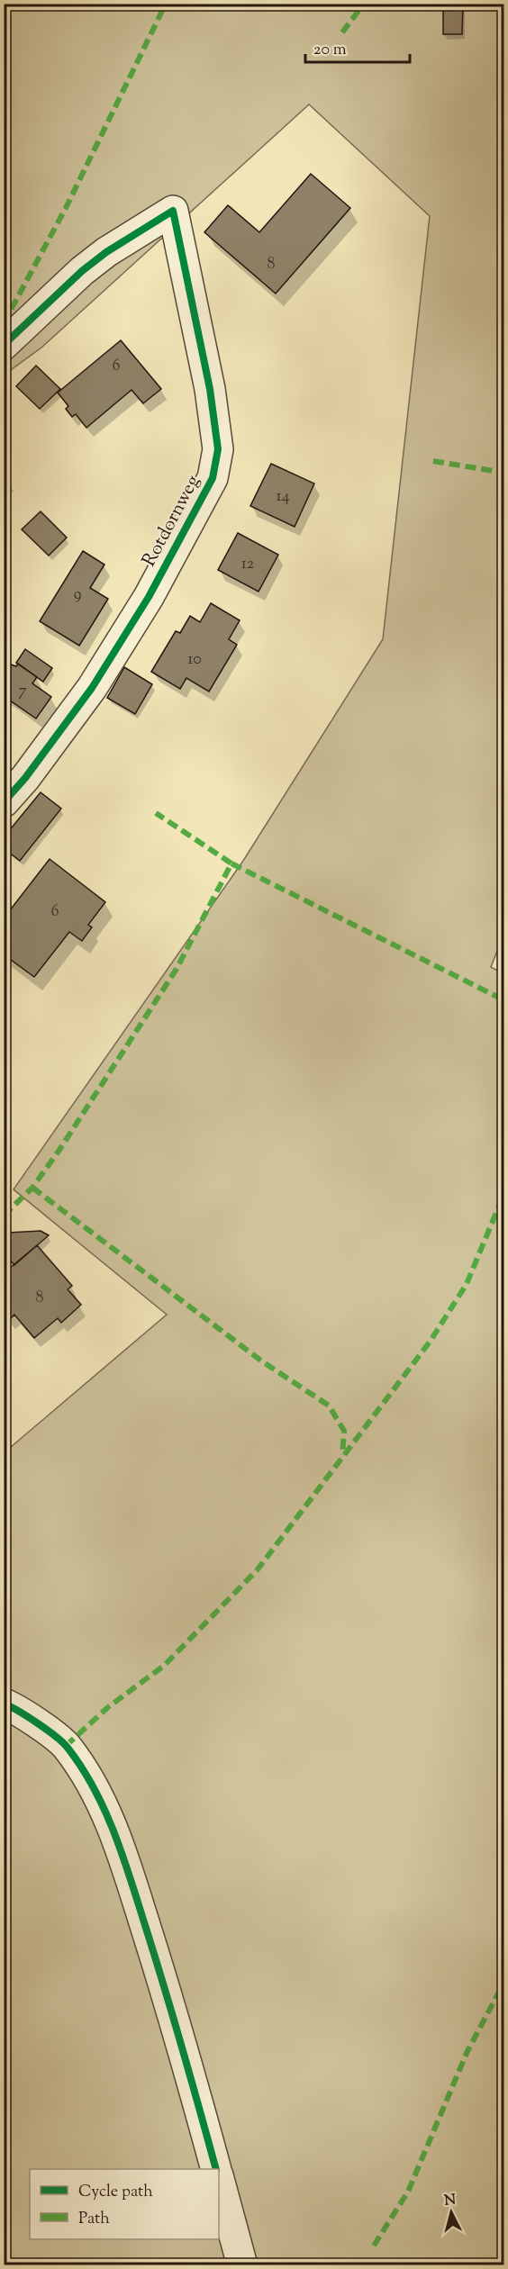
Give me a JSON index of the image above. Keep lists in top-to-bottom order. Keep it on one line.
{"streets":{"street":["Rotdornweg"]},"house_numbers":["8","6","14","12","9","10","7","6","8"],"legend":["Cycle path","Path"],"scale_bar":"20 m","north":"top"}
